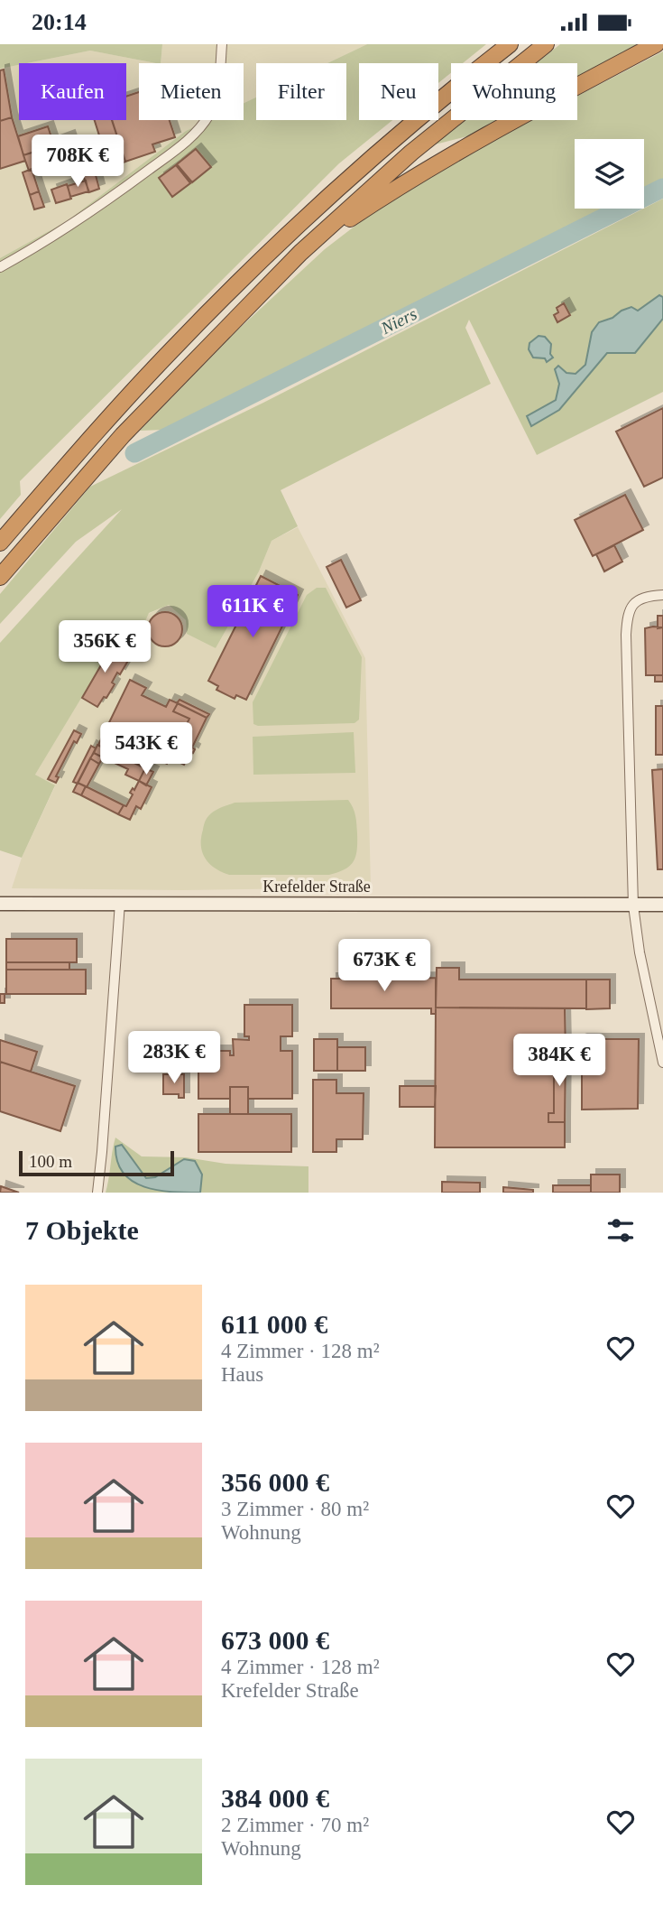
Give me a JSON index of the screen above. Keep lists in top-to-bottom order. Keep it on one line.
{"streets":{"street":["Krefelder Straße"]},"water":["Niers"],"scale_bar":"100 m","page":{"status":"20:14","chip":["Kaufen","Mieten","Filter","Neu","Wohnung"],"price":["708K €","611K €","356K €","543K €","673K €","283K €","384K €"],"scale":"100 m","heading":"7 Objekte","list":[{"name":"611 000 €","note":"4 Zimmer · 128 m² · Haus"},{"name":"356 000 €","note":"3 Zimmer · 80 m² · Wohnung"},{"name":"673 000 €","note":"4 Zimmer · 128 m² · Krefelder Straße"},{"name":"384 000 €","note":"2 Zimmer · 70 m² · Wohnung"}]}}
